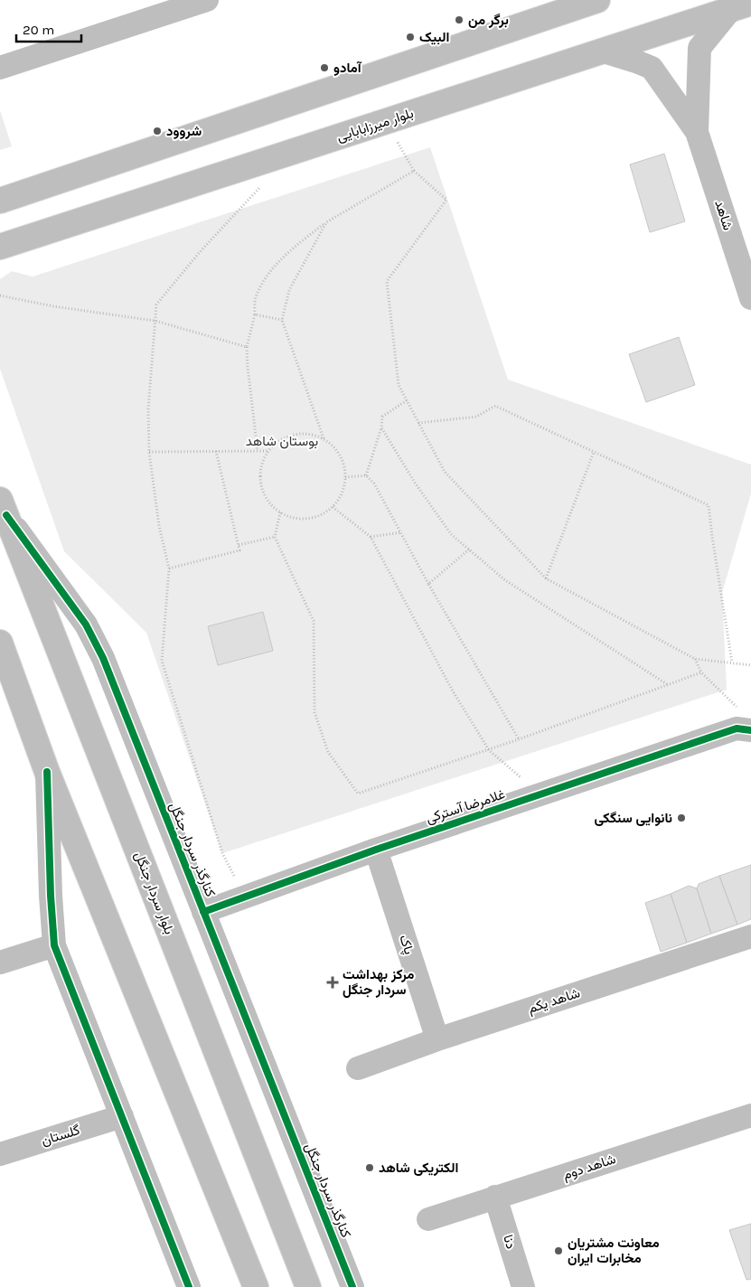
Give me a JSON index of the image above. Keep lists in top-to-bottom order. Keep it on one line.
{"streets":{"main road":["بلوار میرزابابایی","بلوار سردار جنگل"],"street":["شاهد","غلامرضا آسترکی","کنارگذر سردار جنگل","پاک","شاهد یکم","گلستان","شاهد دوم","دنا"]},"crossings":[["بلوار میرزابابایی","شاهد"],["غلامرضا آسترکی","کنارگذر سردار جنگل"],["غلامرضا آسترکی","پاک"],["کنارگذر سردار جنگل","بلوار سردار جنگل"],["پاک","شاهد یکم"],["شاهد دوم","دنا"]],"parks":["بوستان شاهد"],"places":{"other":["برگر من","البیک","آمادو","شروود","نانوایی سنگکی","الکتریکی شاهد","معاونت مشتریان مخابرات ایران"],"health":["مرکز بهداشت سردار جنگل"]},"scale_bar":"20 m"}
